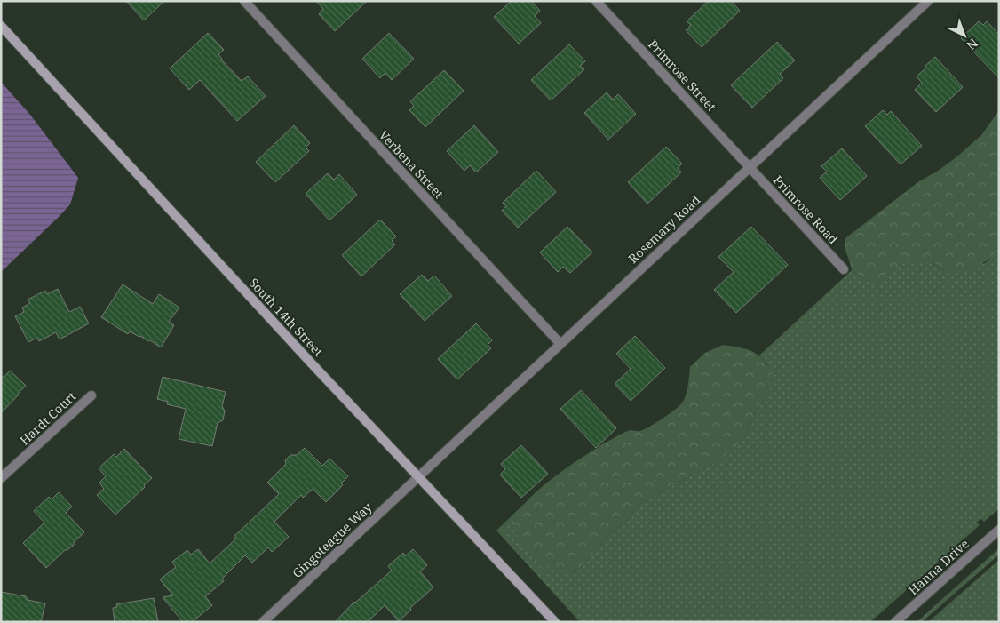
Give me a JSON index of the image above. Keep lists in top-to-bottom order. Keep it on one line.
{"streets":{"main road":["South 14th Street"],"street":["Primrose Street","Verbena Street","Primrose Road","Rosemary Road","Hardt Court","Gingoteague Way","Hanna Drive"]},"crossings":[["Primrose Street","Primrose Road"],["Primrose Street","Rosemary Road"],["Verbena Street","Rosemary Road"],["Primrose Road","Rosemary Road"],["Rosemary Road","South 14th Street"],["Rosemary Road","Gingoteague Way"],["South 14th Street","Gingoteague Way"]],"north":"bottom right"}
